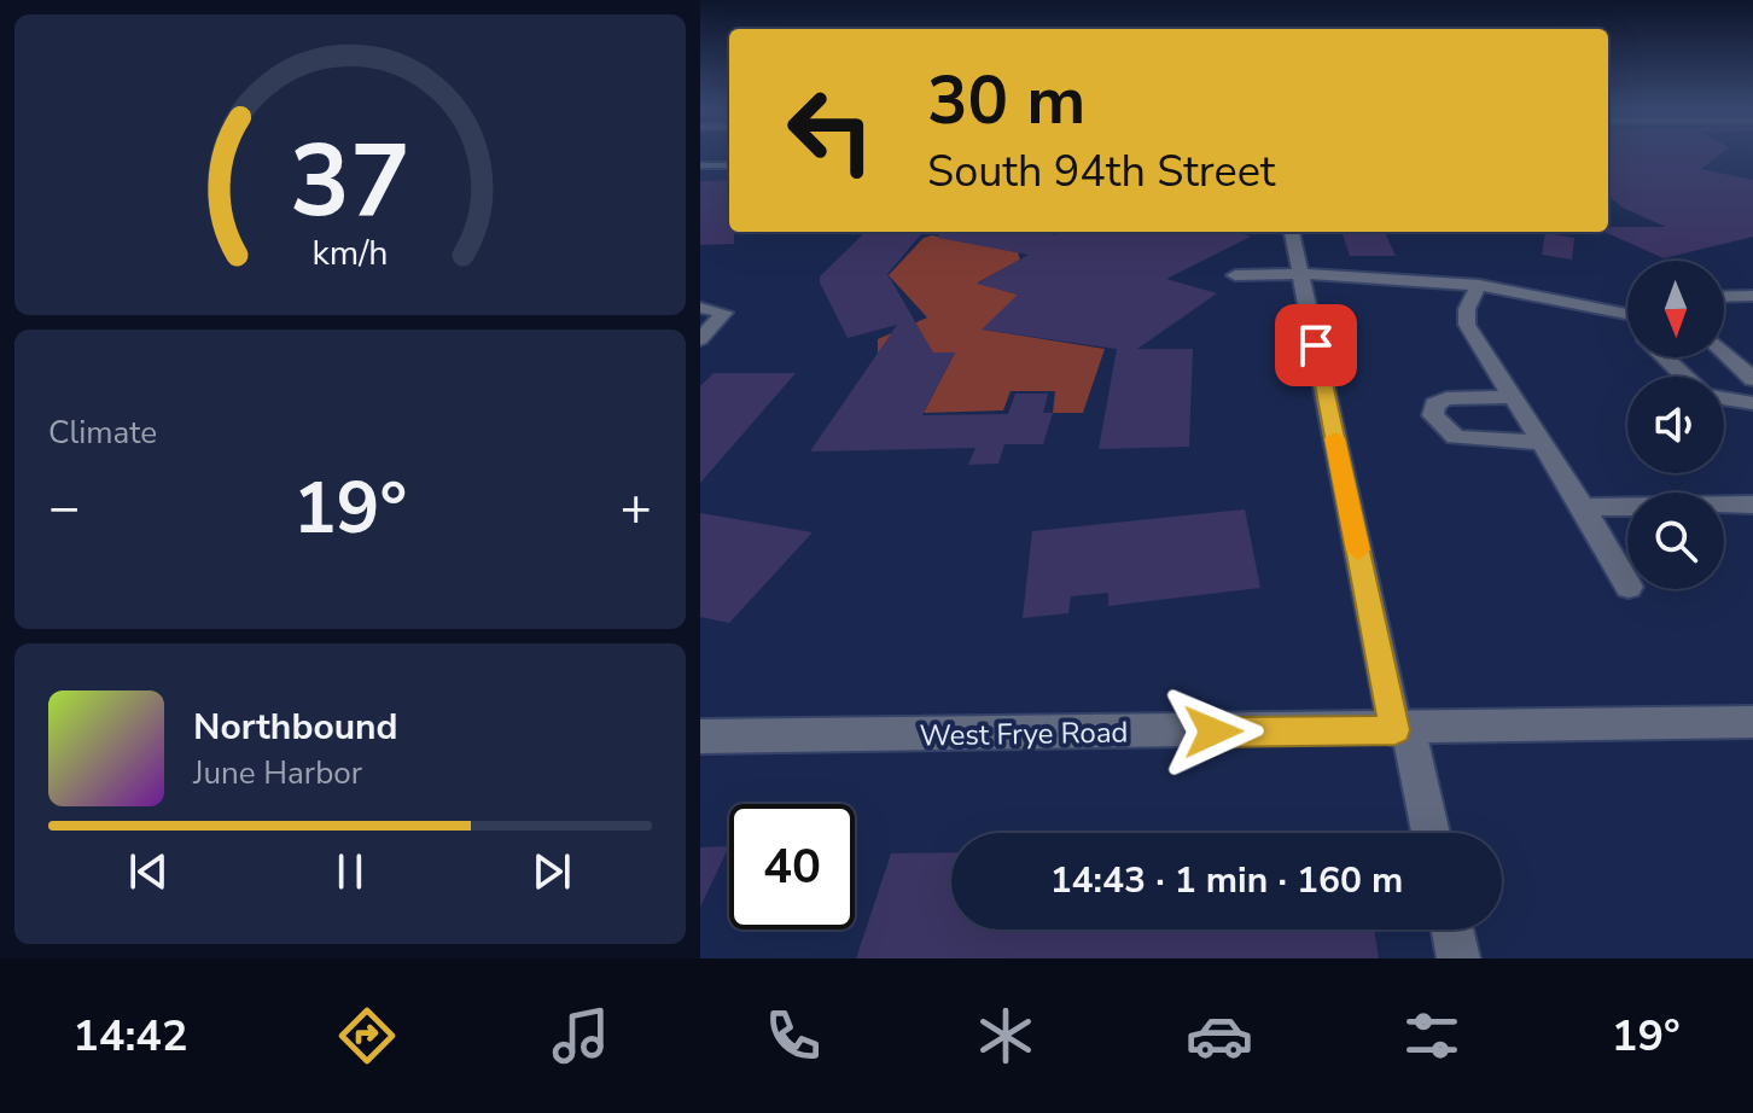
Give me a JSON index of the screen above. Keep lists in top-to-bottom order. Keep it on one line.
{"streets":{"street":["West Frye Road"]},"north":"bottom","page":{"turn":["30 m","South 94th Street"],"tile":"Climate","heat":["−","19°","+"],"song":["Northbound","June Harbor"],"limit":"40","trip":"14:43 · 1 min · 160 m","tabs":["14:42","19°"],"gauge":["37","km/h"]}}
